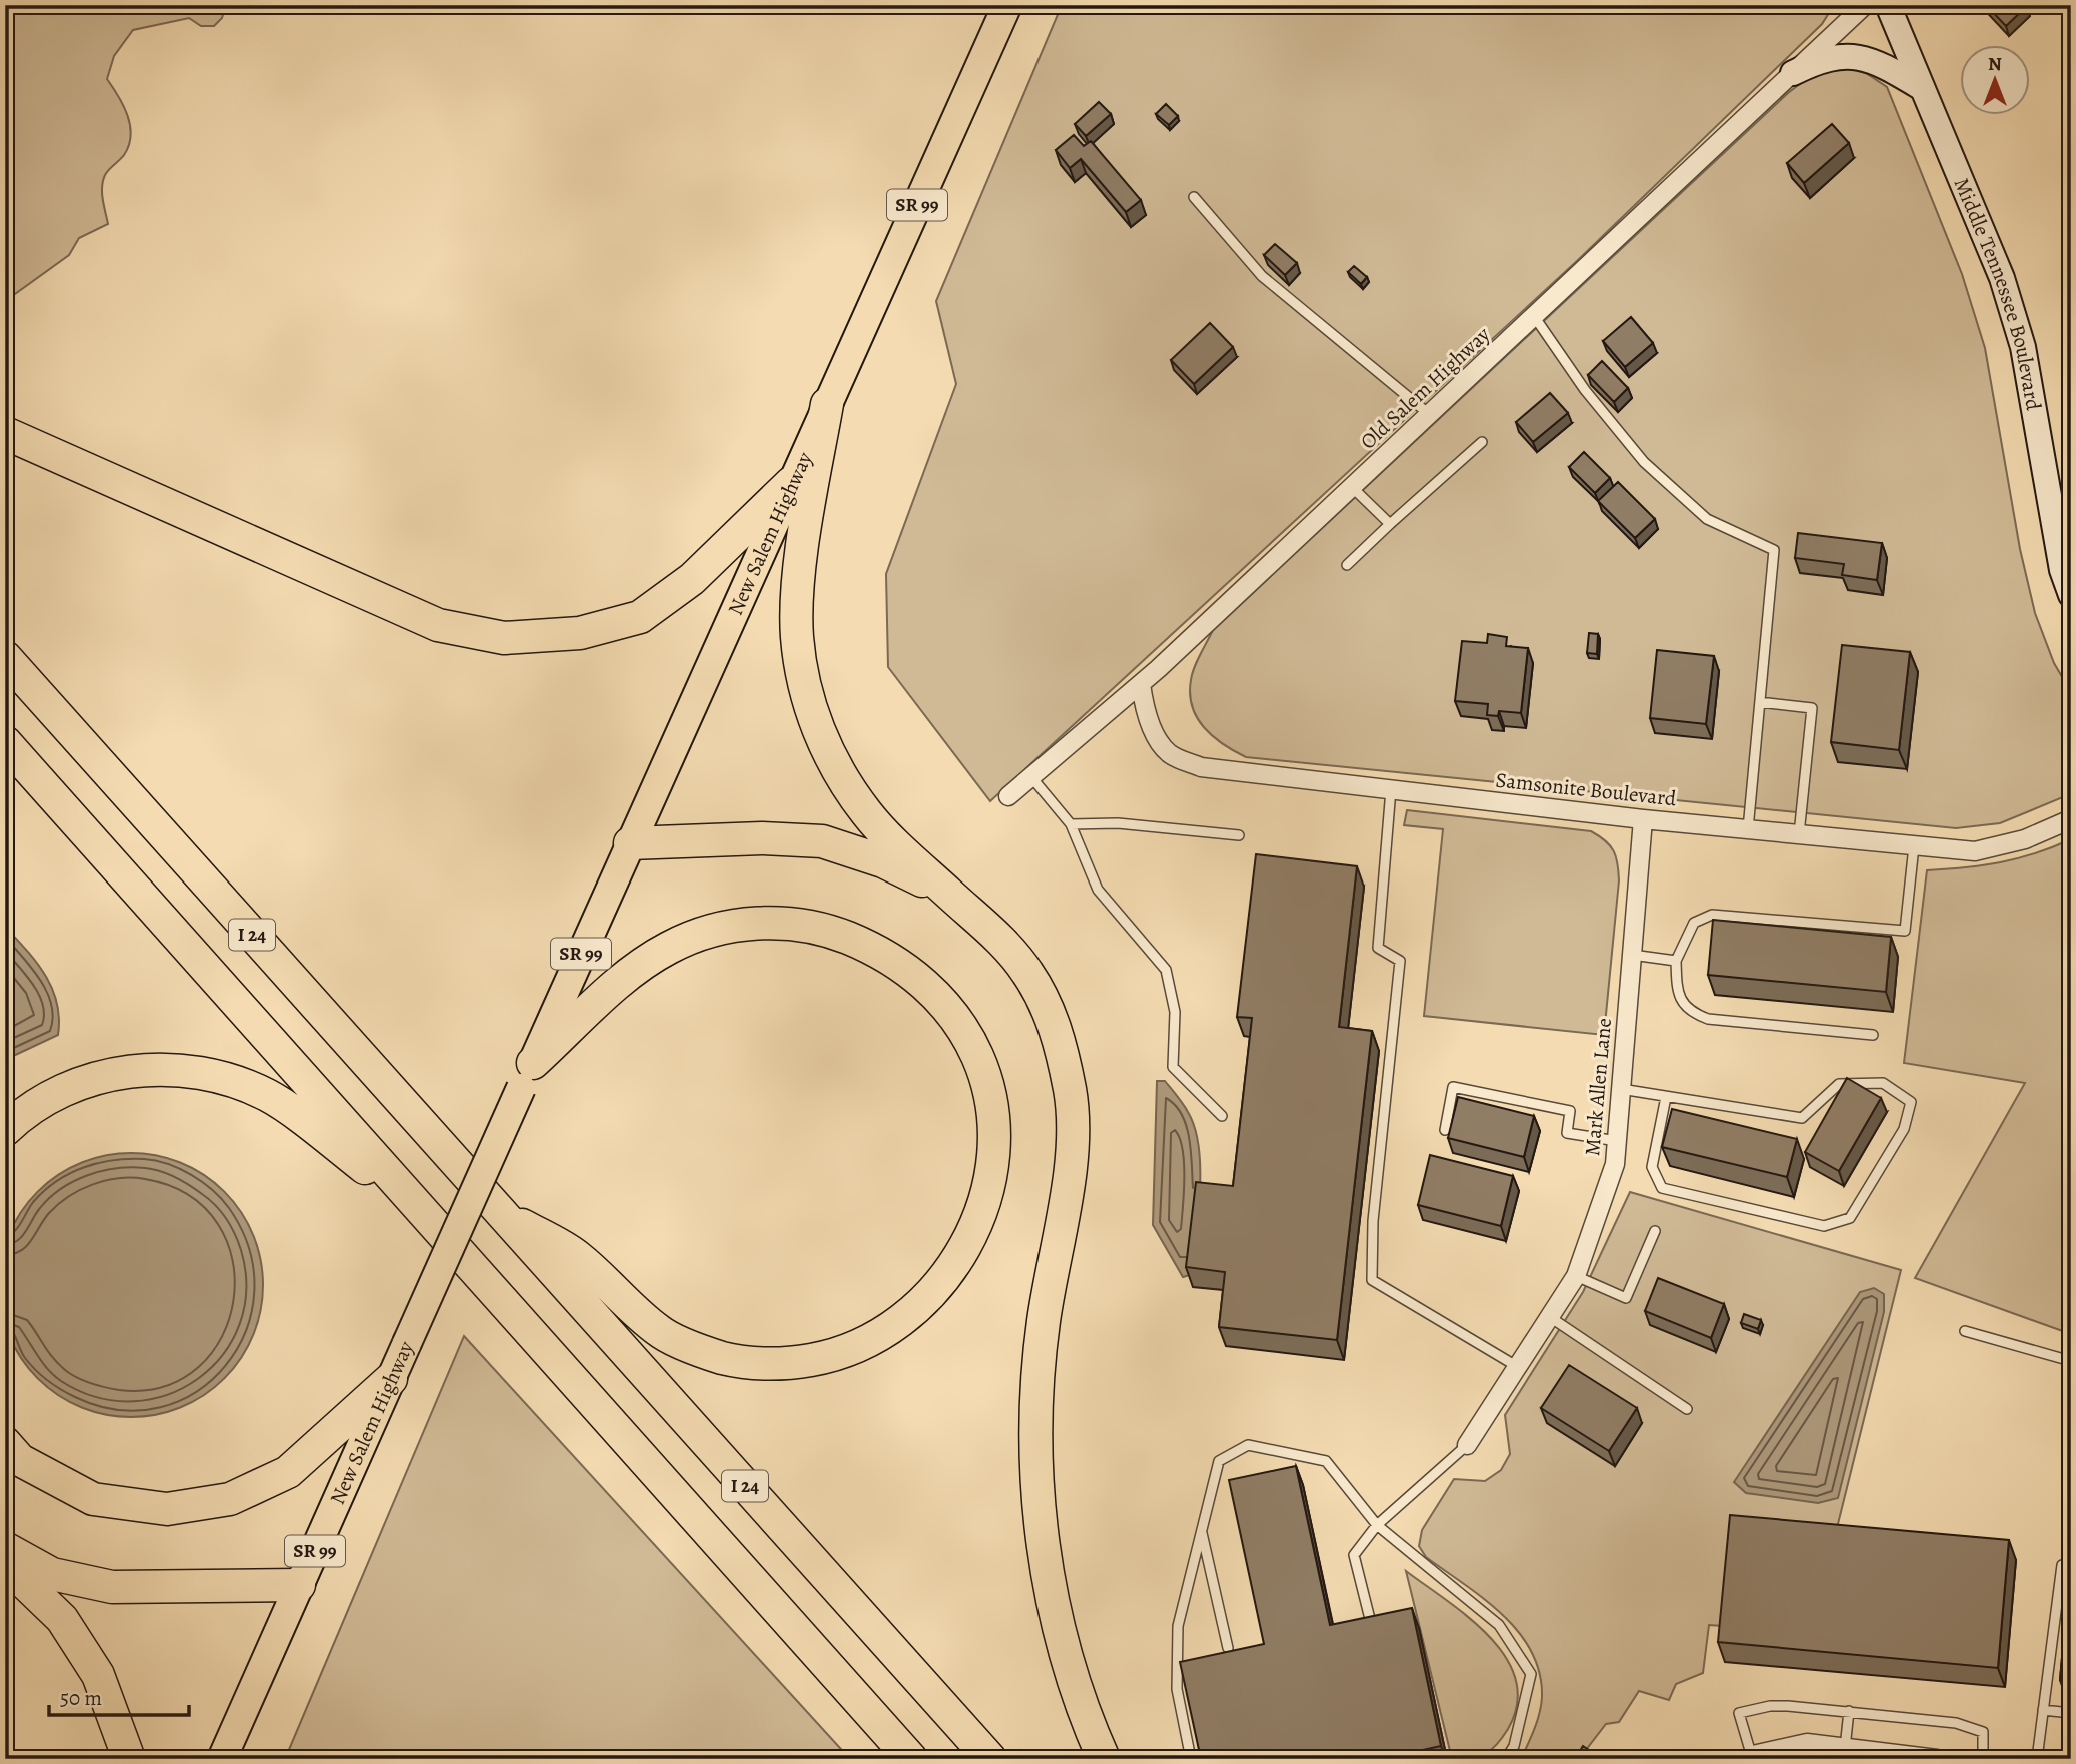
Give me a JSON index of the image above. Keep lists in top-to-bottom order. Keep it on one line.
{"streets":{"highway":["I 24"],"main road":["SR 99","Middle Tennessee Boulevard","New Salem Highway"],"street":["Old Salem Highway","Samsonite Boulevard","Mark Allen Lane"]},"crossings":[["Old Salem Highway","Samsonite Boulevard"],["Samsonite Boulevard","Mark Allen Lane"]],"scale_bar":"50 m","north":"top"}
